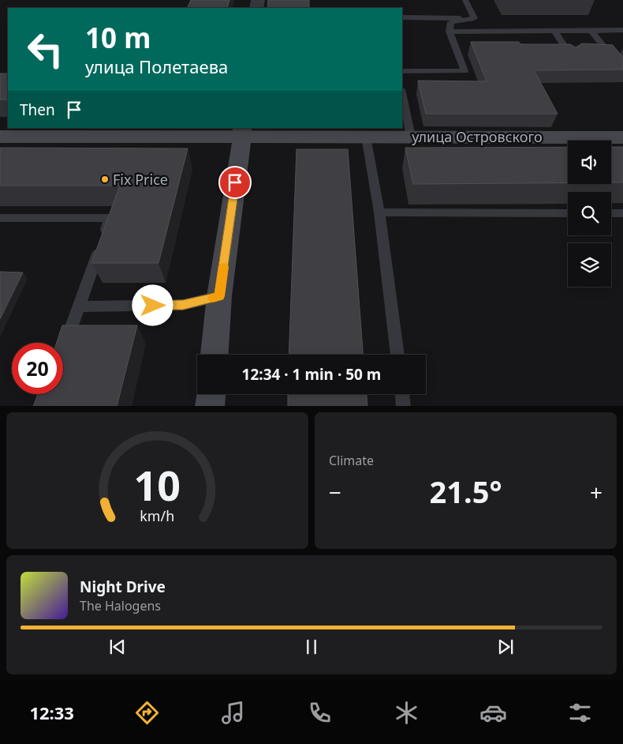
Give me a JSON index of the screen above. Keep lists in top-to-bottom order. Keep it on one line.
{"streets":{"street":["улица Островского"]},"places":["Fix Price"],"page":{"turn":["10 m","улица Полетаева"],"then":"Then","limit":"20","trip":"12:34 · 1 min · 50 m","tile":"Climate","heat":["−","21.5°","+"],"song":["Night Drive","The Halogens"],"tabs":"12:33","gauge":["10","km/h"]}}
